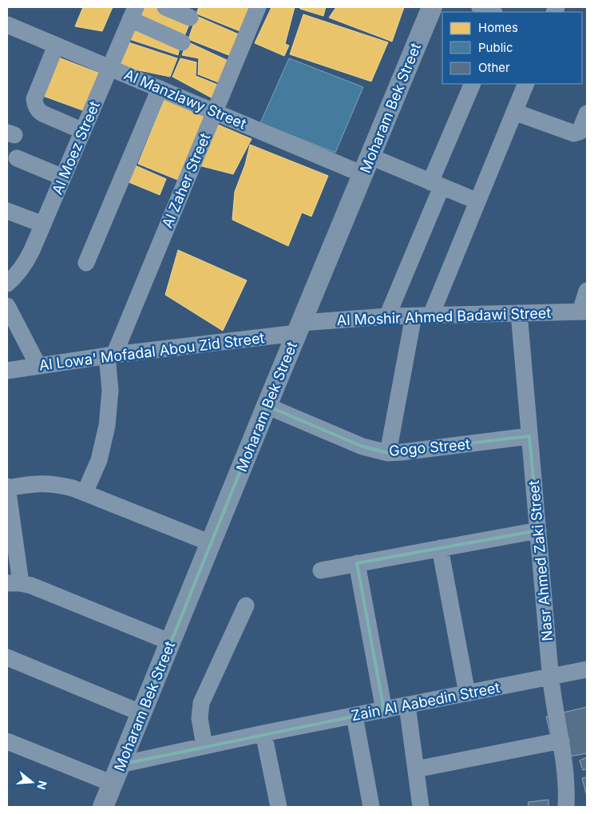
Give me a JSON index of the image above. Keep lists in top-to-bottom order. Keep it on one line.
{"streets":{"main road":["Moharam Bek Street"],"street":["Al Manzlawy Street","Al Moez Street","Al Zaher Street","Al Moshir Ahmed Badawi Street","Al Lowa' Mofadal Abou Zid Street","Gogo Street","Nasr Ahmed Zaki Street","Zain Al Aabedin Street"]},"crossings":[["Al Manzlawy Street","Moharam Bek Street"],["Al Manzlawy Street","Al Moez Street"],["Al Manzlawy Street","Al Zaher Street"],["Moharam Bek Street","Al Moshir Ahmed Badawi Street"],["Moharam Bek Street","Al Lowa' Mofadal Abou Zid Street"],["Moharam Bek Street","Gogo Street"],["Moharam Bek Street","Zain Al Aabedin Street"],["Al Zaher Street","Al Lowa' Mofadal Abou Zid Street"],["Al Moshir Ahmed Badawi Street","Al Lowa' Mofadal Abou Zid Street"],["Al Moshir Ahmed Badawi Street","Nasr Ahmed Zaki Street"],["Gogo Street","Nasr Ahmed Zaki Street"],["Nasr Ahmed Zaki Street","Zain Al Aabedin Street"]],"legend":["Homes","Public","Other"],"north":"right"}
